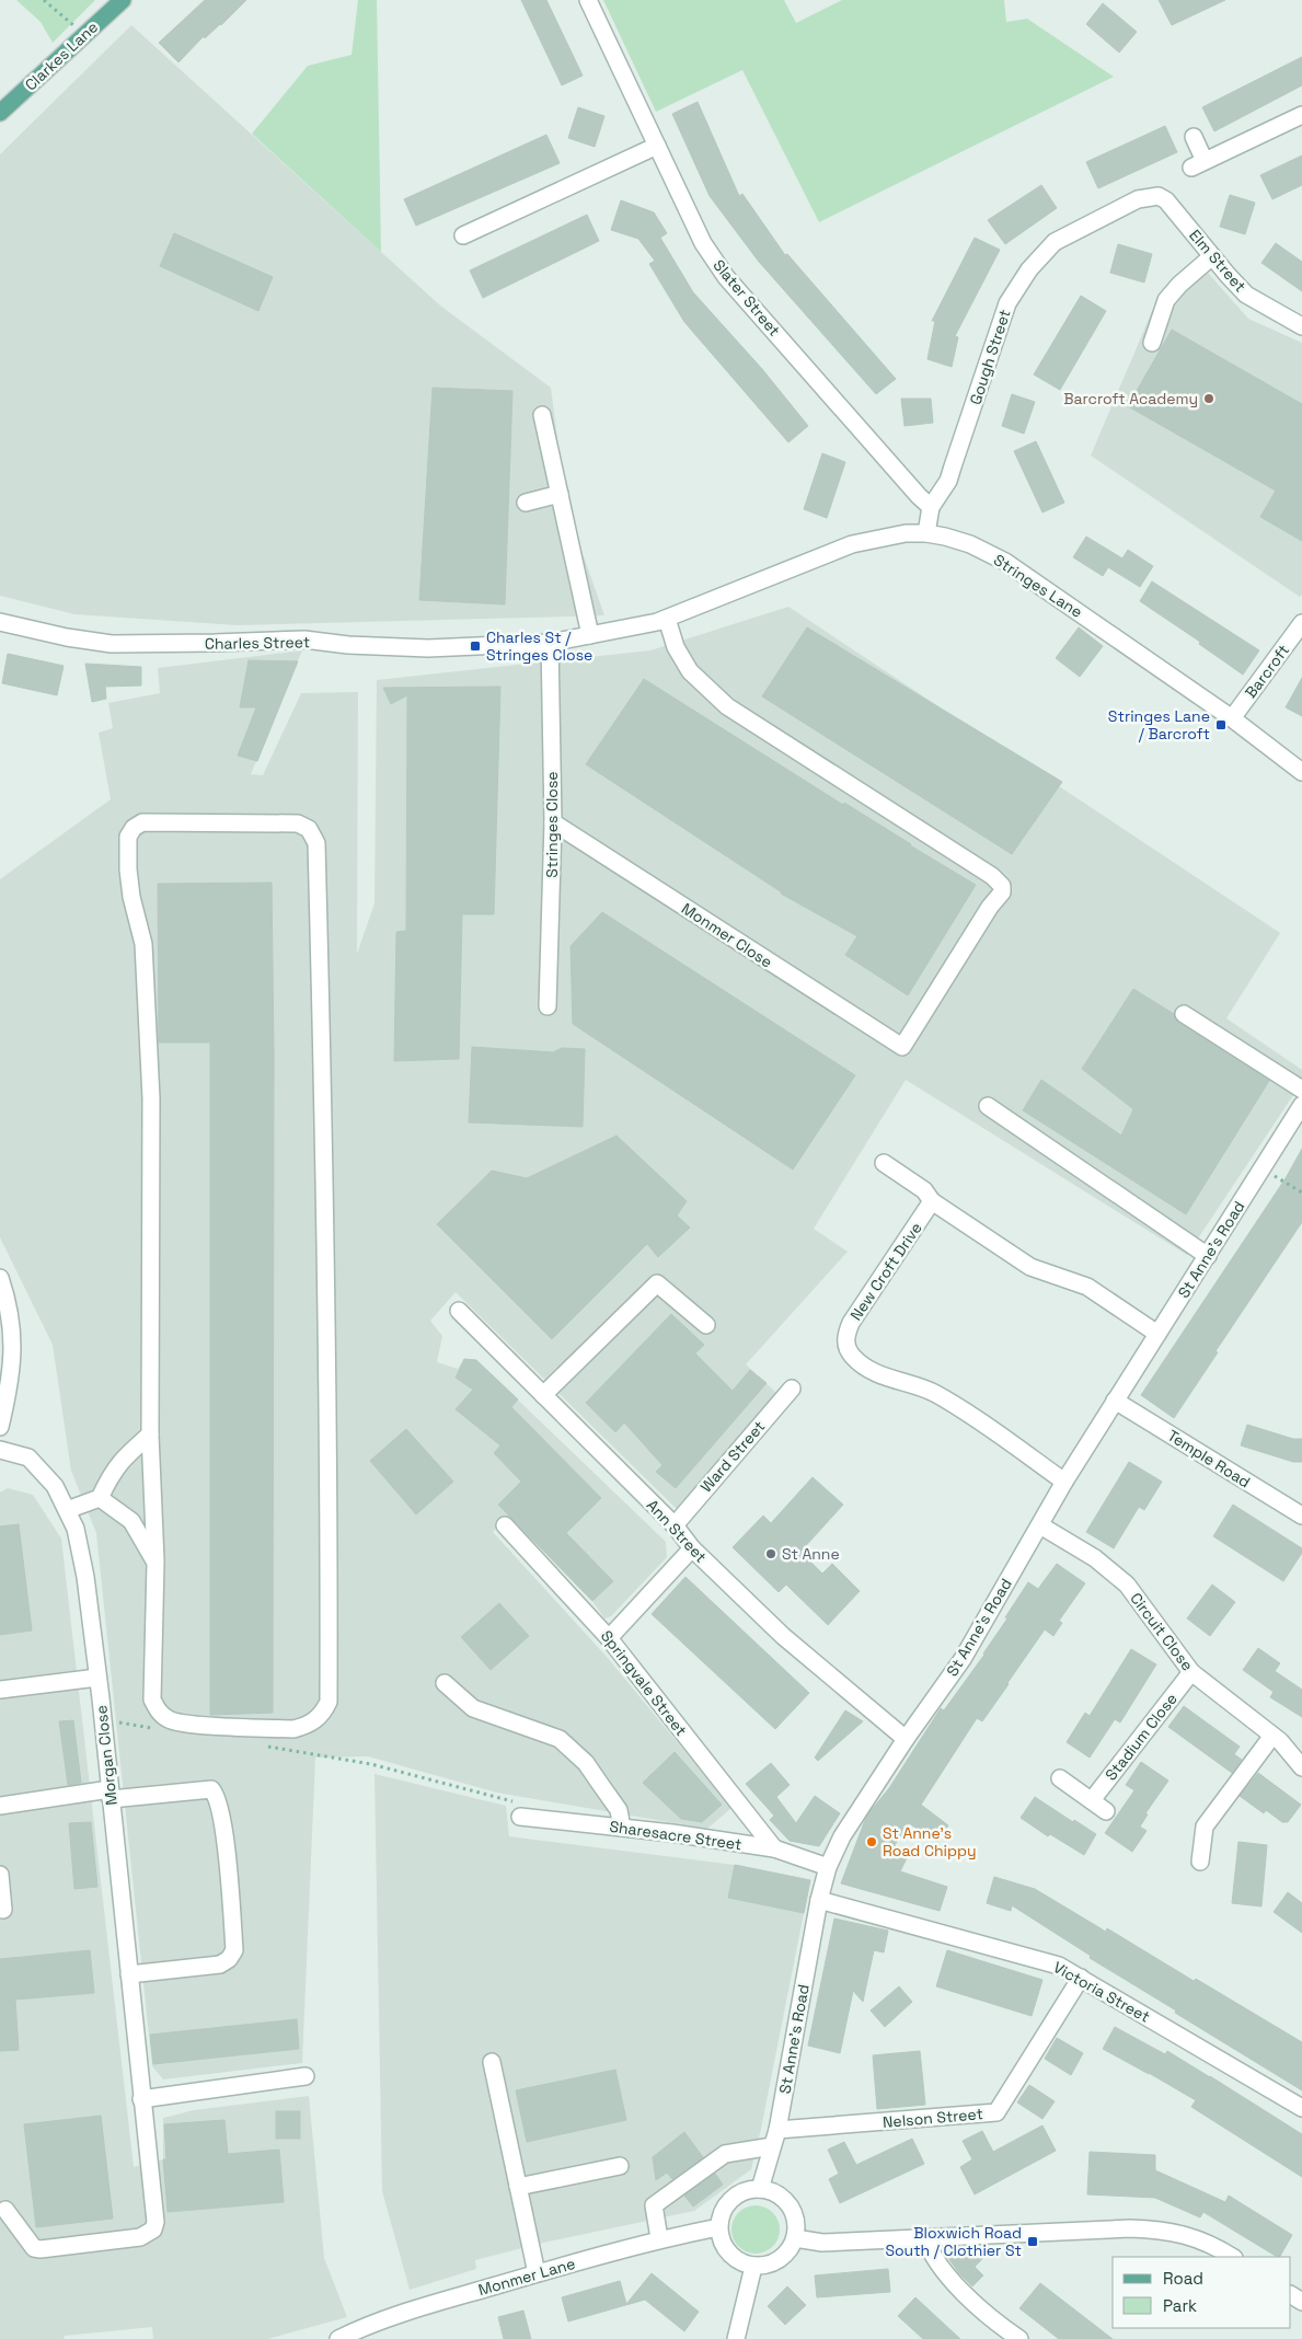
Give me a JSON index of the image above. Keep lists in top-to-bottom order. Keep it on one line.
{"streets":{"main road":["Clarkes Lane"],"street":["Elm Street","Slater Street","Gough Street","Stringes Lane","Charles Street","Barcroft","Stringes Close","Monmer Close","St Anne's Road","New Croft Drive","Ward Street","Temple Road","Ann Street","Circuit Close","Springvale Street","Stadium Close","Morgan Close","Sharesacre Street","Victoria Street","Nelson Street","Monmer Lane"]},"crossings":[["Elm Street","Gough Street"],["Slater Street","Gough Street"],["Stringes Lane","Charles Street"],["Stringes Lane","Barcroft"],["Stringes Lane","Stringes Close"],["Stringes Lane","Monmer Close"],["Charles Street","Stringes Close"],["Stringes Close","Monmer Close"],["St Anne's Road","New Croft Drive"],["St Anne's Road","Temple Road"],["St Anne's Road","Ann Street"],["St Anne's Road","Circuit Close"],["St Anne's Road","Sharesacre Street"],["St Anne's Road","Victoria Street"],["St Anne's Road","Nelson Street"],["St Anne's Road","Monmer Lane"],["Ward Street","Ann Street"],["Circuit Close","Stadium Close"],["Springvale Street","Sharesacre Street"],["Victoria Street","Nelson Street"]],"places":{"other":["Barcroft Academy","St Anne","St Anne's Road Chippy"],"transit":["Charles St / Stringes Close","Stringes Lane / Barcroft","Bloxwich Road South / Clothier St"]},"legend":["Road","Park"]}
